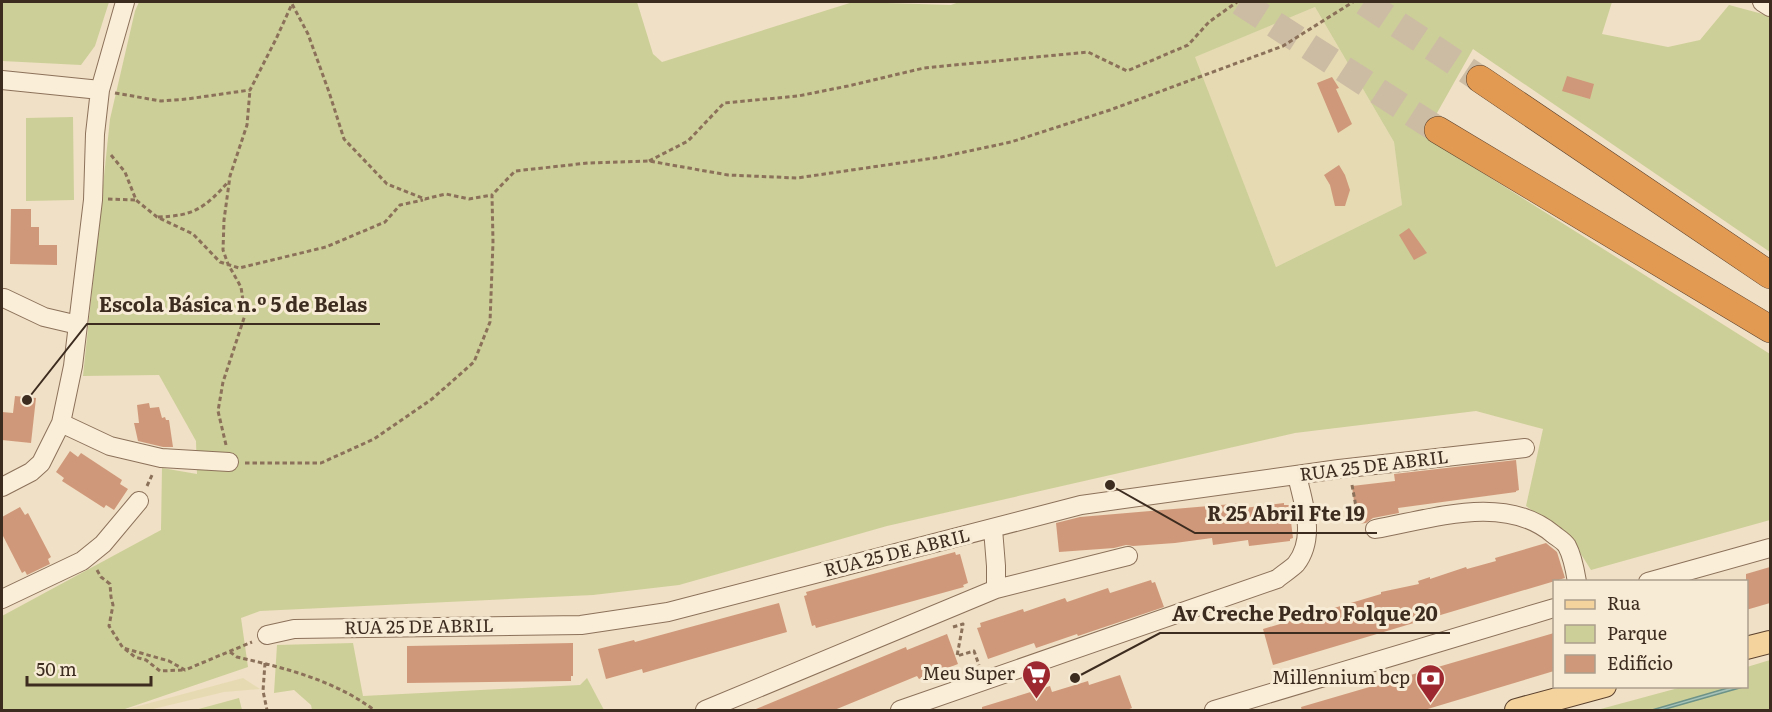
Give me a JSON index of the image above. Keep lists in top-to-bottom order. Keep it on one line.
{"streets":{"street":["RUA 25 DE ABRIL"]},"places":{"other":["Escola Básica n.º 5 de Belas","R 25 Abril Fte 19","Av Creche Pedro Folque 20"],"supermarket":["Meu Super"],"bank":["Millennium bcp"]},"legend":["Rua","Parque","Edifício"],"scale_bar":"50 m"}
